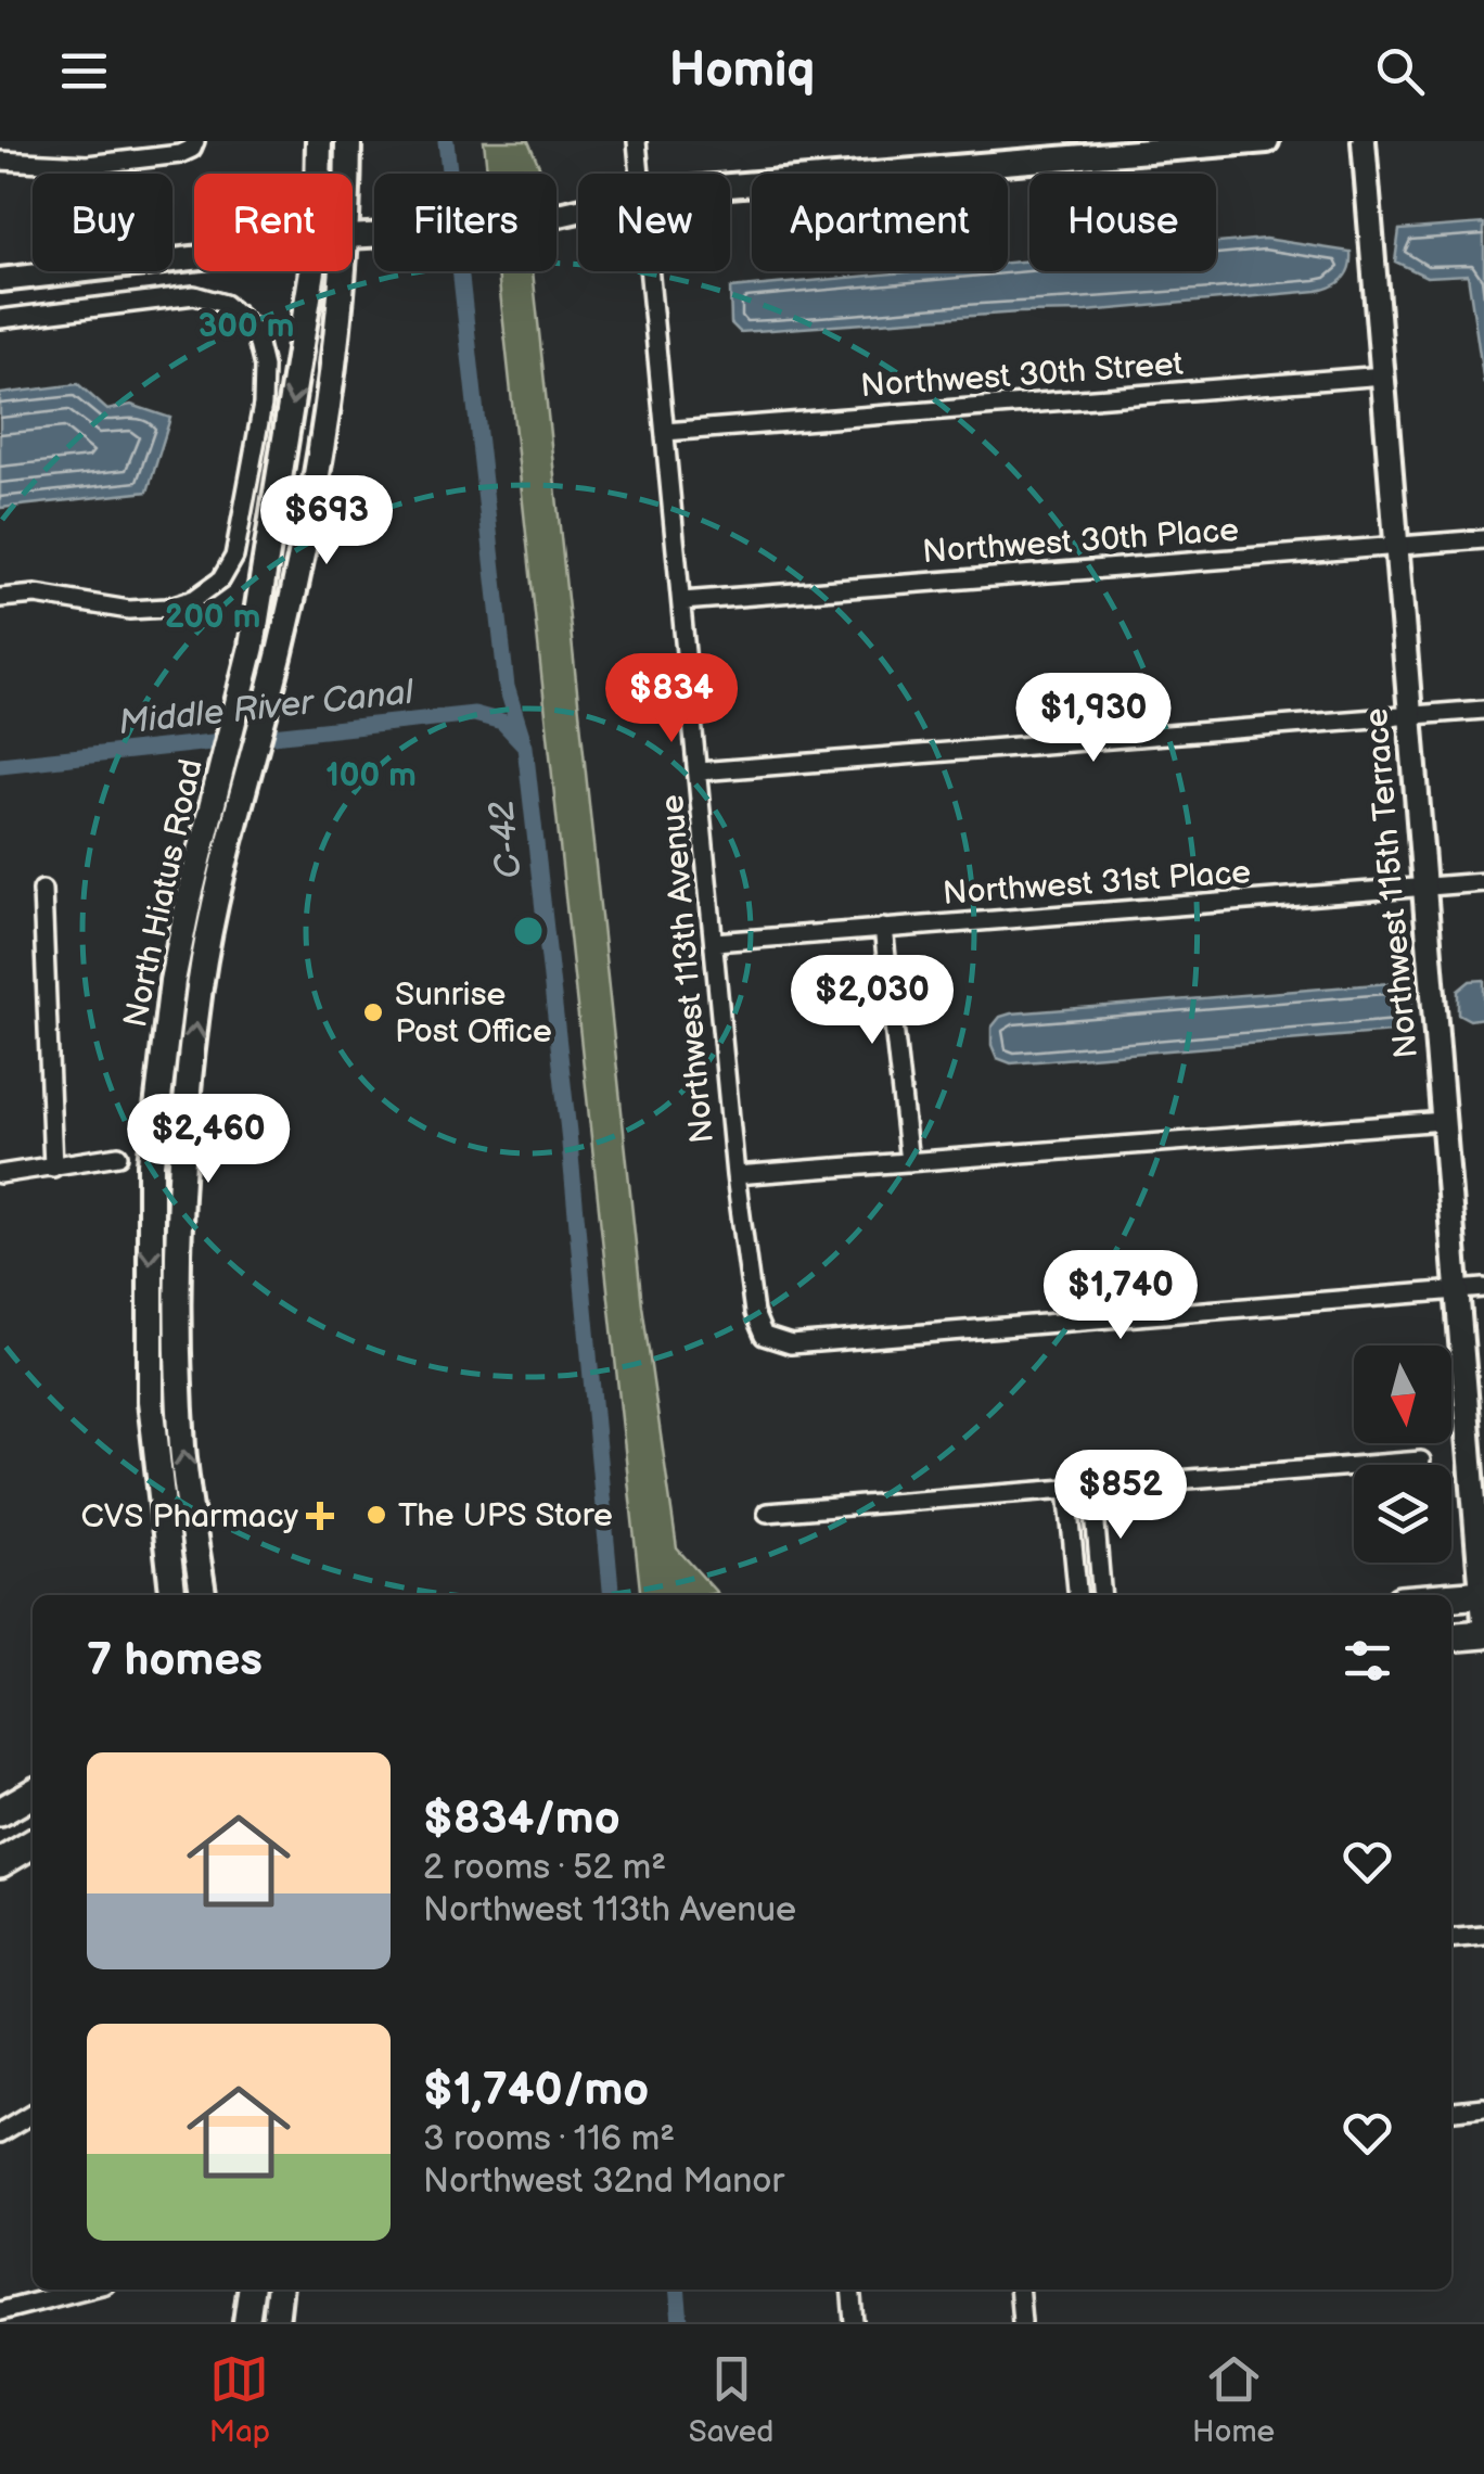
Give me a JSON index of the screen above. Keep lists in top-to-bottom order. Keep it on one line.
{"streets":{"main road":["North Hiatus Road"],"street":["Northwest 30th Street","Northwest 30th Place","Northwest 31st Place","Northwest 115th Terrace","Northwest 113th Avenue"]},"crossings":[["Northwest 30th Street","Northwest 115th Terrace"],["Northwest 30th Street","Northwest 113th Avenue"],["Northwest 30th Place","Northwest 115th Terrace"],["Northwest 30th Place","Northwest 113th Avenue"],["Northwest 31st Place","Northwest 115th Terrace"],["Northwest 31st Place","Northwest 113th Avenue"],["Northwest 115th Terrace","Northwest 113th Avenue"]],"water":["Middle River Canal","C-42"],"places":{"other":["Sunrise Post Office","The UPS Store"],"health":["CVS Pharmacy"]},"north":"bottom","page":{"header":"Homiq","chip":["Buy","Rent","Filters","New","Apartment","House"],"price":["$693","$834","$1,930","$2,030","$2,460","$1,740","$852"],"heading":"7 homes","list":[{"name":"$834/mo","note":"2 rooms · 52 m² · Northwest 113th Avenue"},{"name":"$1,740/mo","note":"3 rooms · 116 m² · Northwest 32nd Manor"}],"tabs":["Map","Saved","Home"]},"rings":["300 m","200 m","100 m"]}
